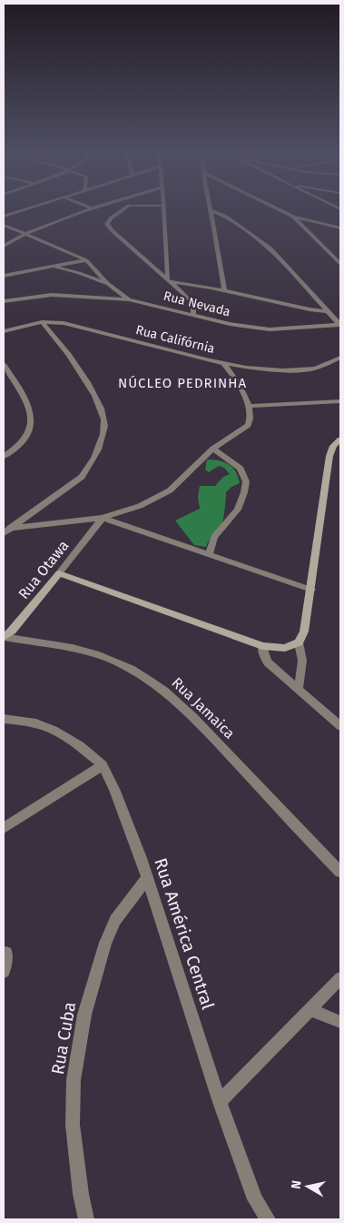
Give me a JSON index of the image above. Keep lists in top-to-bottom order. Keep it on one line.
{"streets":{"street":["Rua Nevada","Rua Califórnia","Rua Otawa","Rua Jamaica","Rua América Central","Rua Cuba"]},"crossings":[["Rua Otawa","Rua Jamaica"],["Rua América Central","Rua Cuba"]],"districts":["NÚCLEO PEDRINHA"],"north":"left"}
